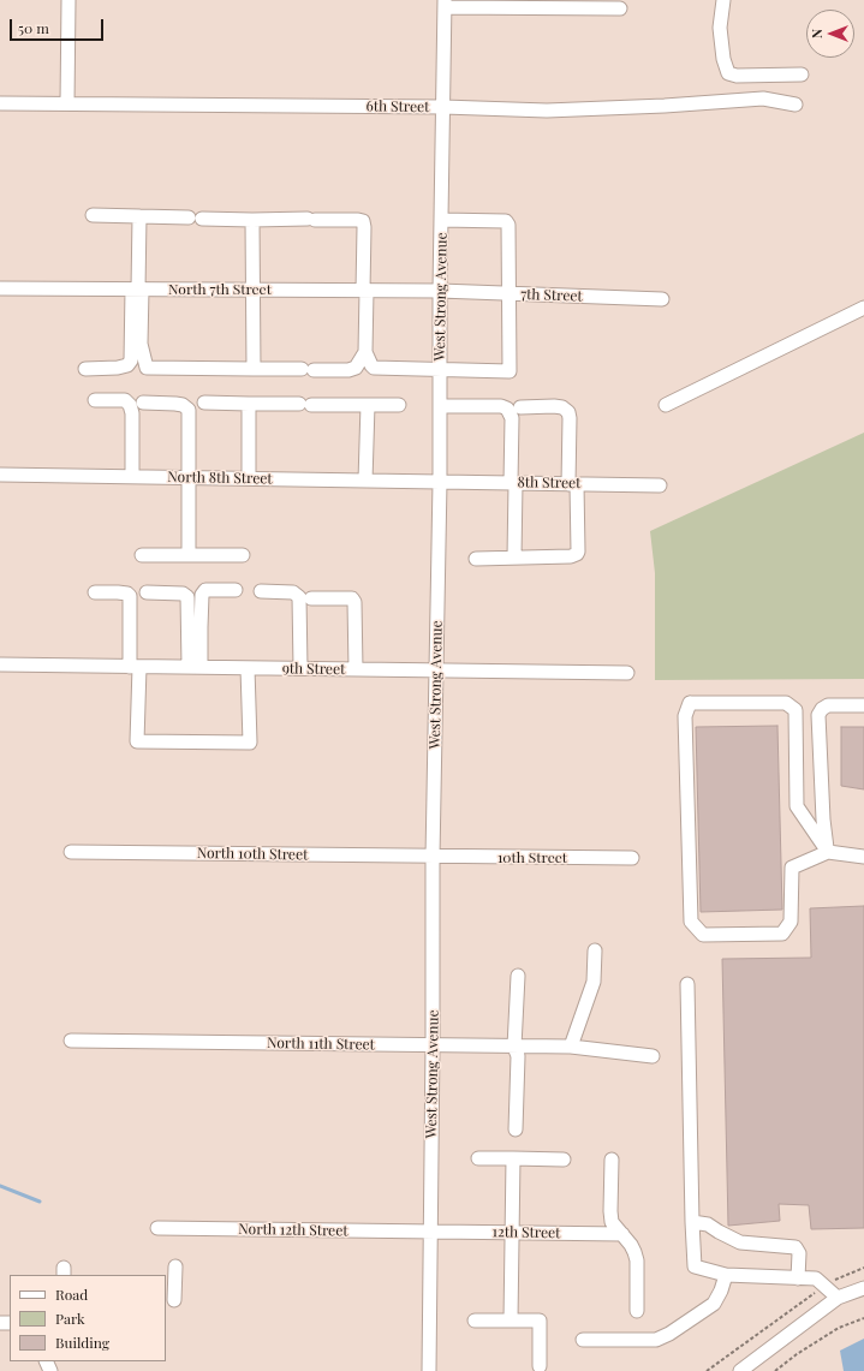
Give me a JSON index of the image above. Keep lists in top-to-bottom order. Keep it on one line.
{"streets":{"street":["6th Street","North 7th Street","7th Street","West Strong Avenue","North 8th Street","8th Street","9th Street","North 10th Street","10th Street","North 11th Street","North 12th Street","12th Street"]},"crossings":[["6th Street","West Strong Avenue"],["North 7th Street","7th Street"],["North 7th Street","West Strong Avenue"],["7th Street","West Strong Avenue"],["West Strong Avenue","North 8th Street"],["West Strong Avenue","8th Street"],["West Strong Avenue","9th Street"],["West Strong Avenue","North 10th Street"],["West Strong Avenue","10th Street"],["West Strong Avenue","North 11th Street"],["West Strong Avenue","North 12th Street"],["West Strong Avenue","12th Street"],["North 8th Street","8th Street"],["North 10th Street","10th Street"],["North 12th Street","12th Street"]],"legend":["Road","Park","Building"],"scale_bar":"50 m","north":"left"}
